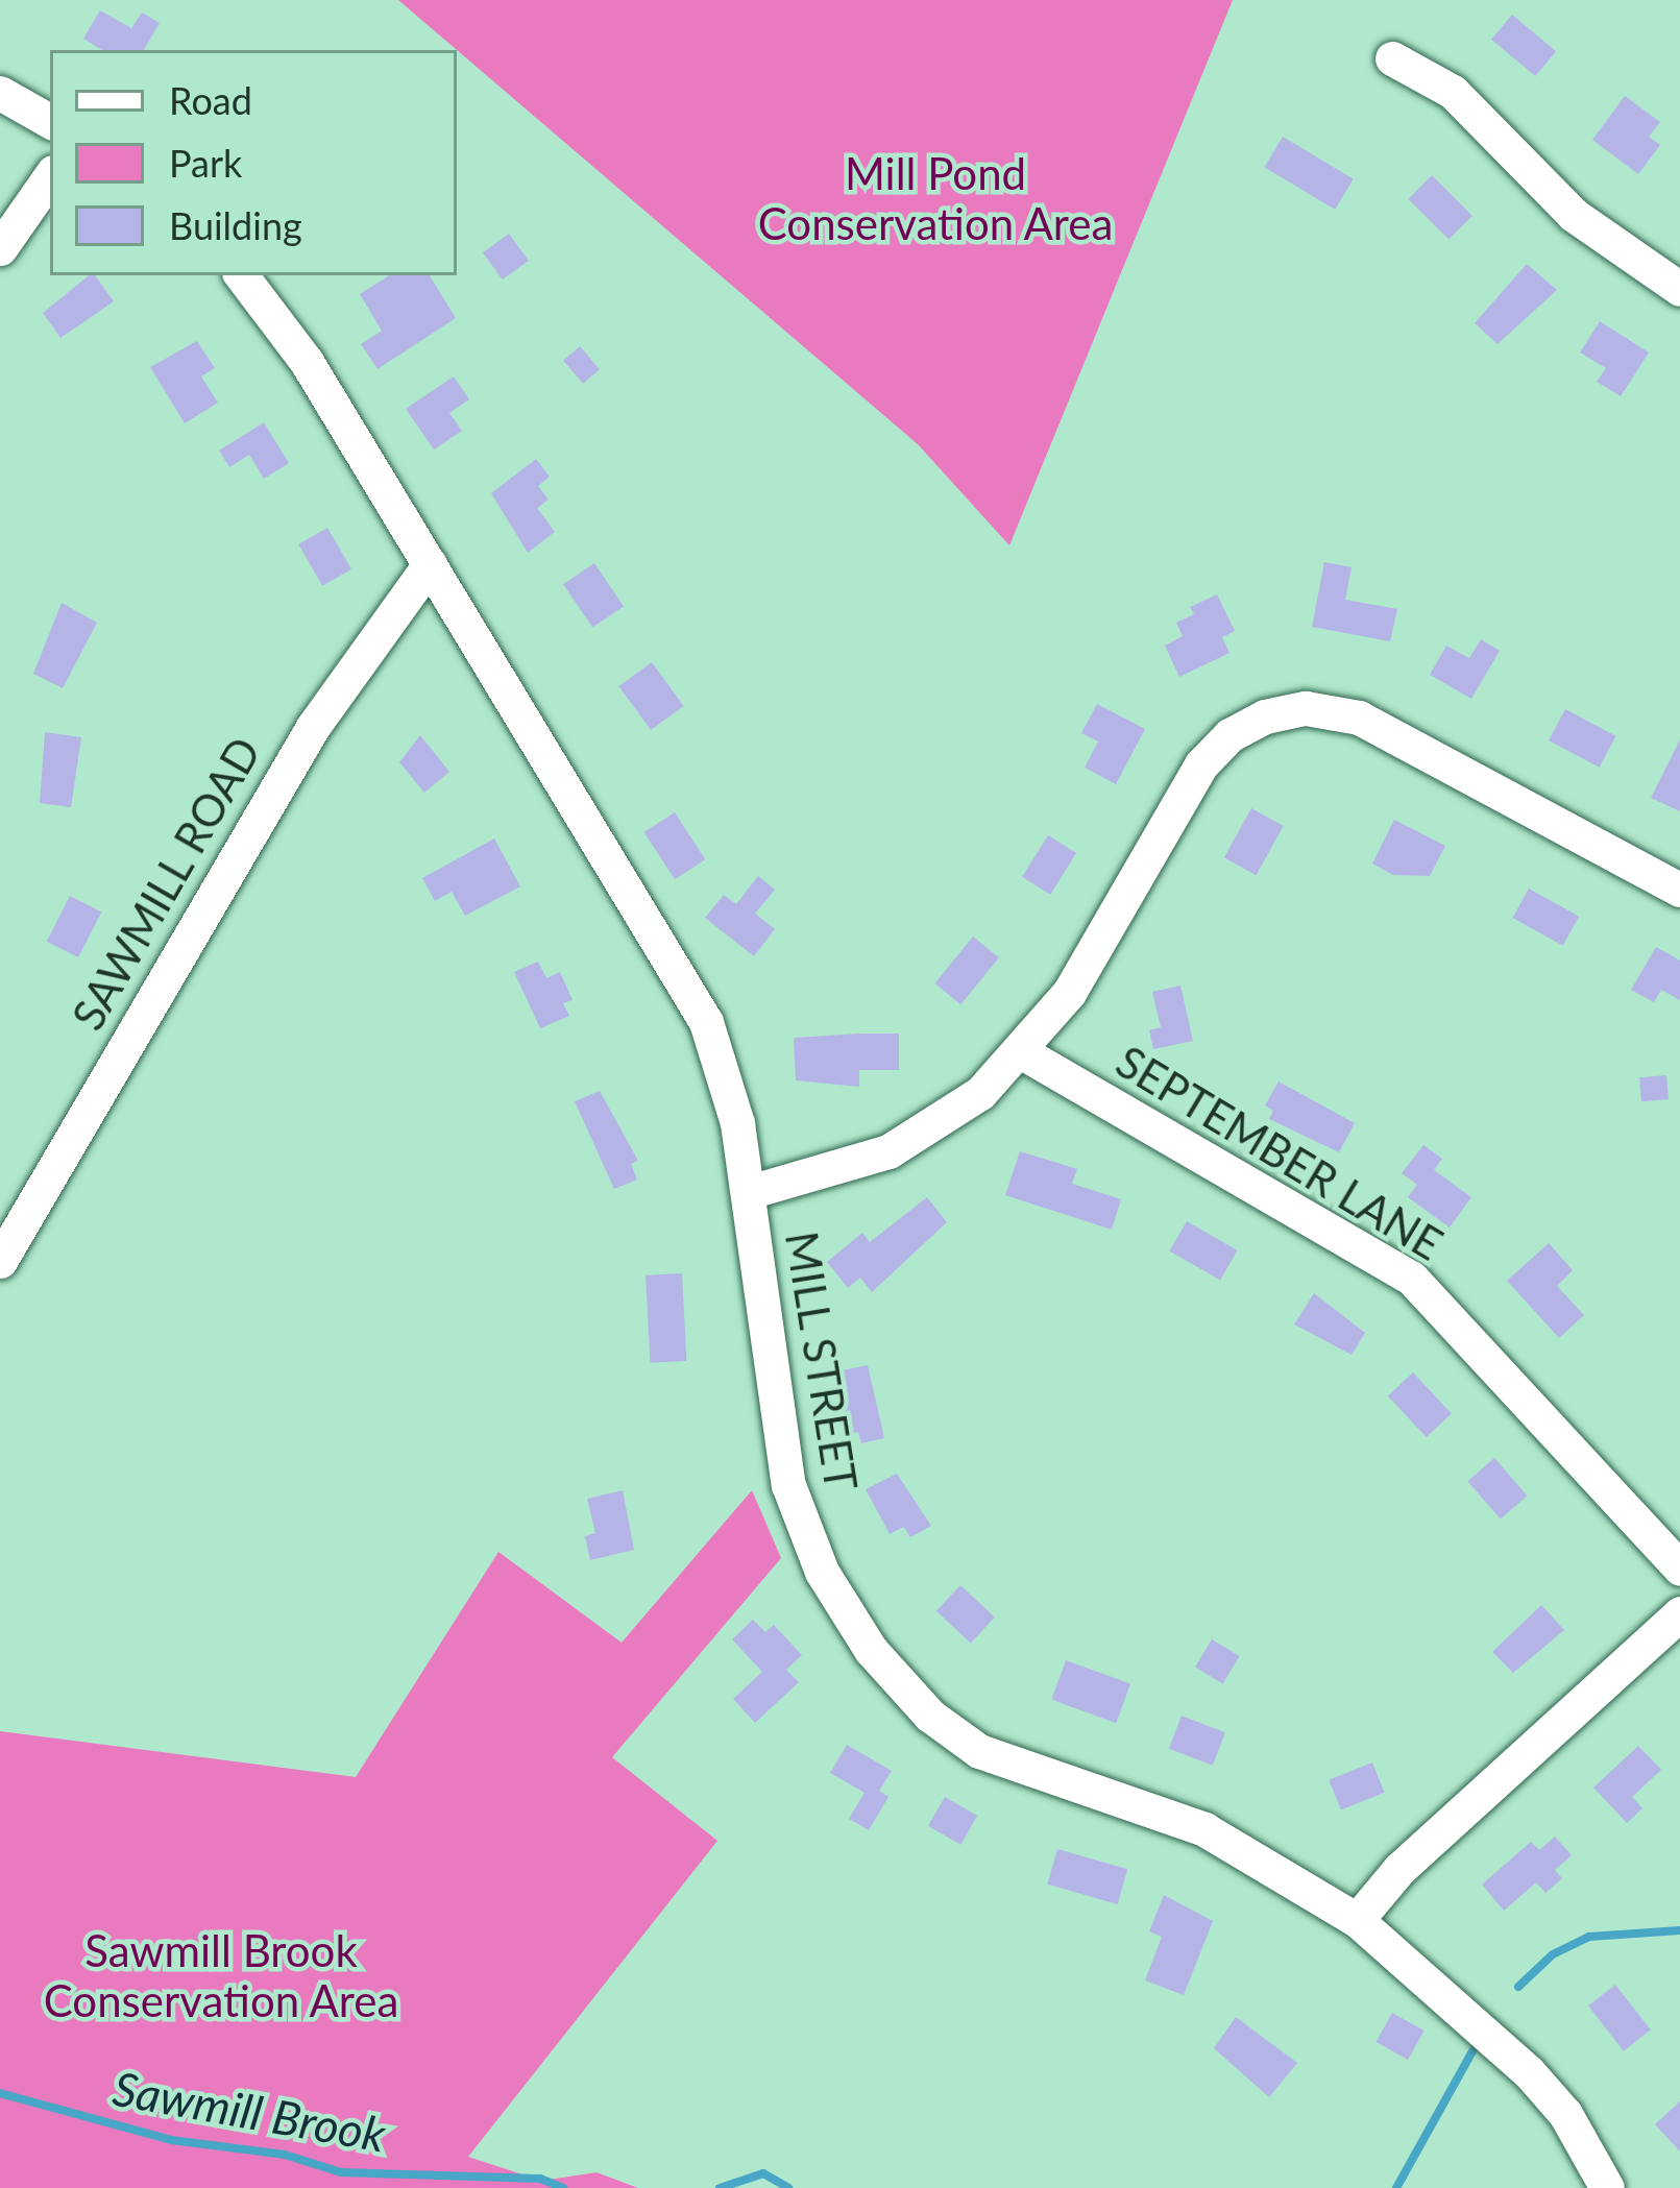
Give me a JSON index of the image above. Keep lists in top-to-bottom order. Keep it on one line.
{"streets":{"street":["SAWMILL ROAD","SEPTEMBER LANE","MILL STREET"]},"crossings":[["SAWMILL ROAD","MILL STREET"]],"water":["Sawmill Brook"],"parks":["Mill Pond Conservation Area","Sawmill Brook Conservation Area"],"legend":["Road","Park","Building"]}
